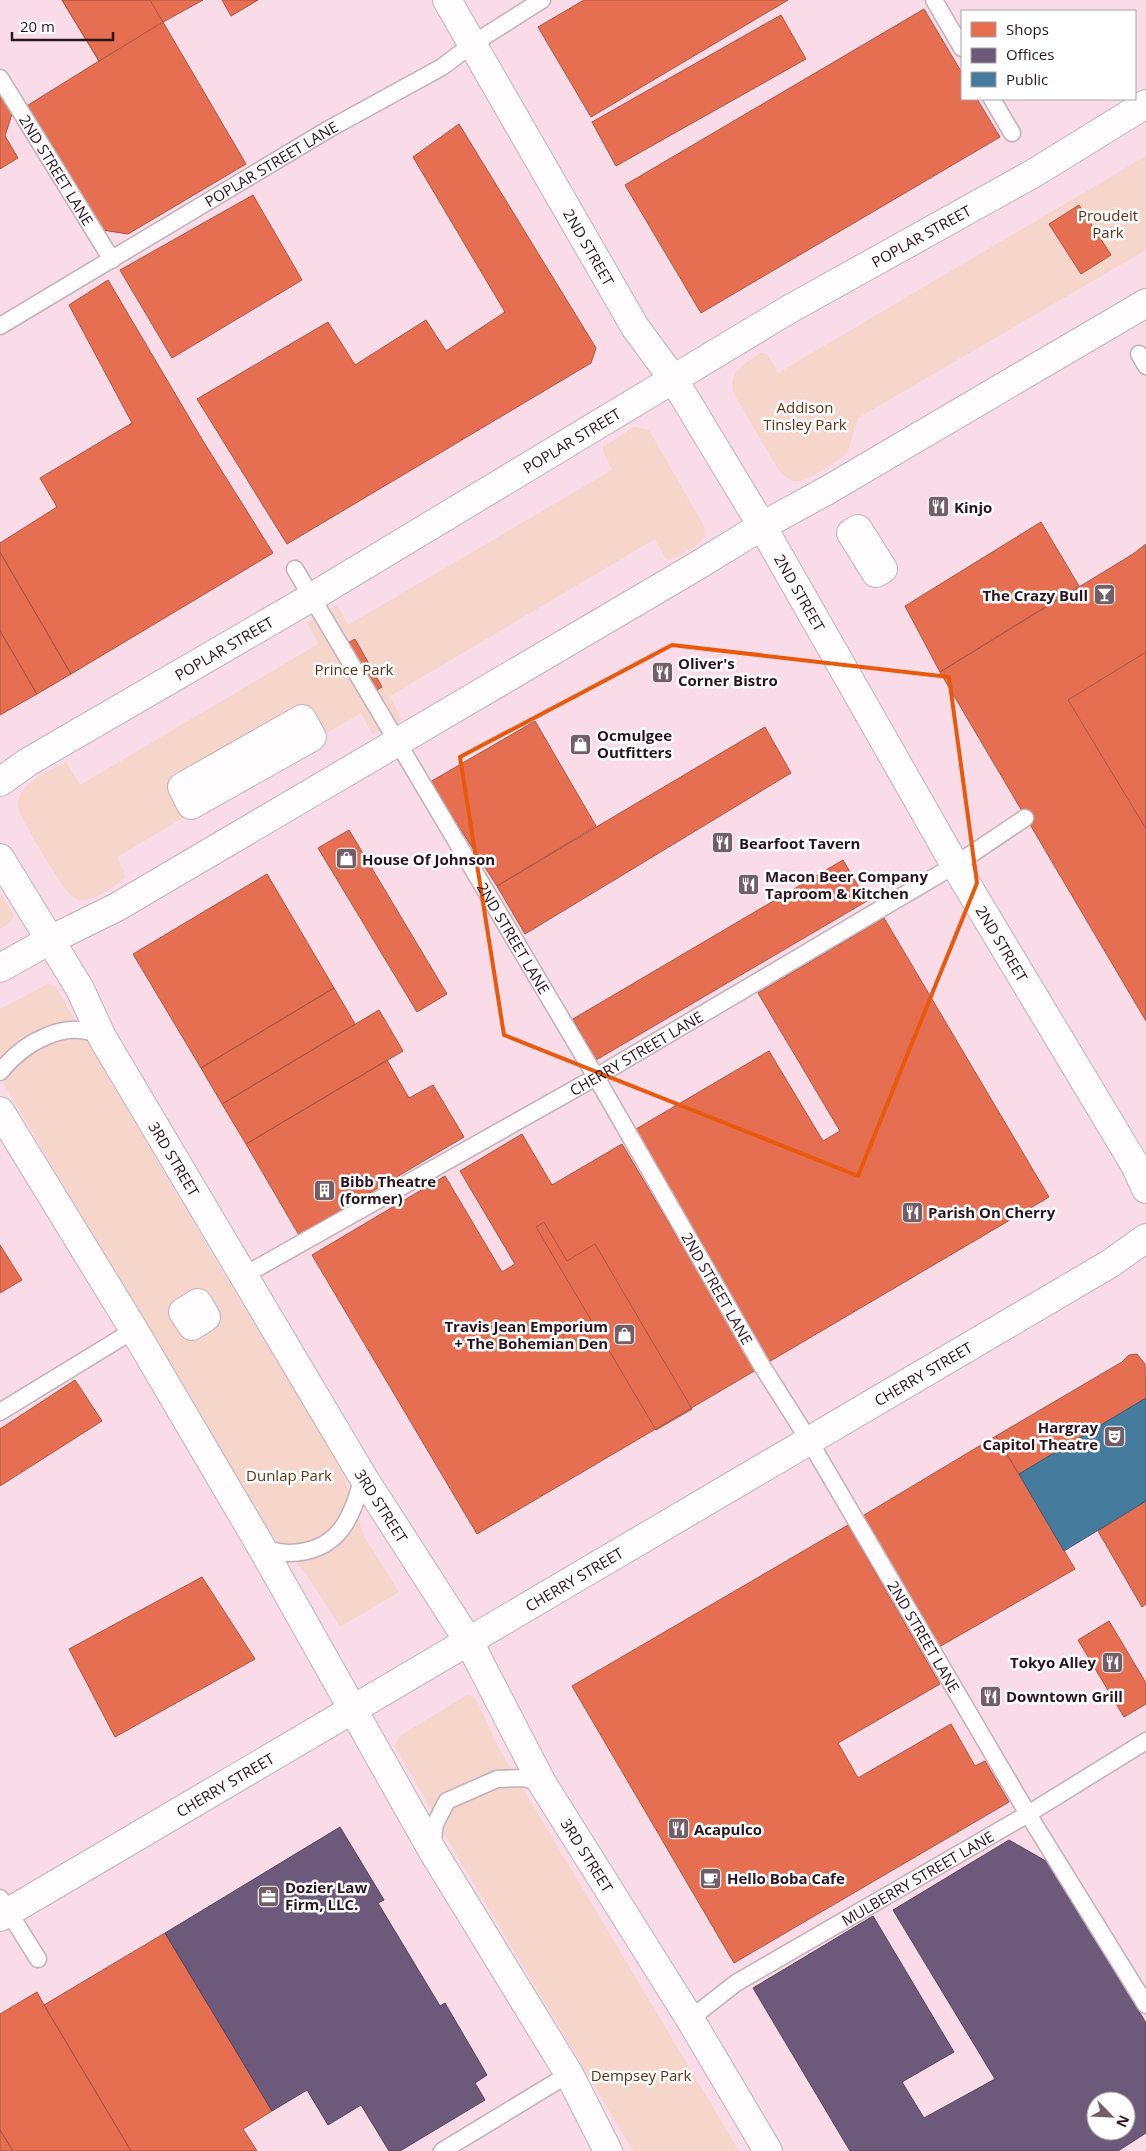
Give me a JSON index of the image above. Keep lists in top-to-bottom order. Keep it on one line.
{"streets":{"street":["POPLAR STREET","2ND STREET","3RD STREET","CHERRY STREET"],"lane":["POPLAR STREET LANE","2ND STREET LANE","CHERRY STREET LANE","MULBERRY STREET LANE"]},"crossings":[["POPLAR STREET LANE","2ND STREET LANE"],["POPLAR STREET LANE","2ND STREET"],["2ND STREET LANE","POPLAR STREET"],["2ND STREET LANE","CHERRY STREET LANE"],["2ND STREET LANE","CHERRY STREET"],["2ND STREET LANE","MULBERRY STREET LANE"],["POPLAR STREET","2ND STREET"],["2ND STREET","CHERRY STREET LANE"],["CHERRY STREET LANE","3RD STREET"],["3RD STREET","CHERRY STREET"],["3RD STREET","MULBERRY STREET LANE"]],"parks":["Proudeit Park","Addison Tinsley Park","Prince Park","Dunlap Park","Dempsey Park"],"places":{"restaurant":["Kinjo","Oliver's Corner Bistro","Bearfoot Tavern","Macon Beer Company Taproom & Kitchen","Parish On Cherry","Tokyo Alley","Downtown Grill","Acapulco"],"bar":["The Crazy Bull"],"shop":["Ocmulgee Outfitters","House Of Johnson","Travis Jean Emporium + The Bohemian Den"],"building":["Bibb Theatre (former)"],"theatre":["Hargray Capitol Theatre"],"cafe":["Hello Boba Cafe"],"office":["Dozier Law Firm, LLC."]},"legend":["Shops","Offices","Public"],"scale_bar":"20 m","north":"bottom right"}
